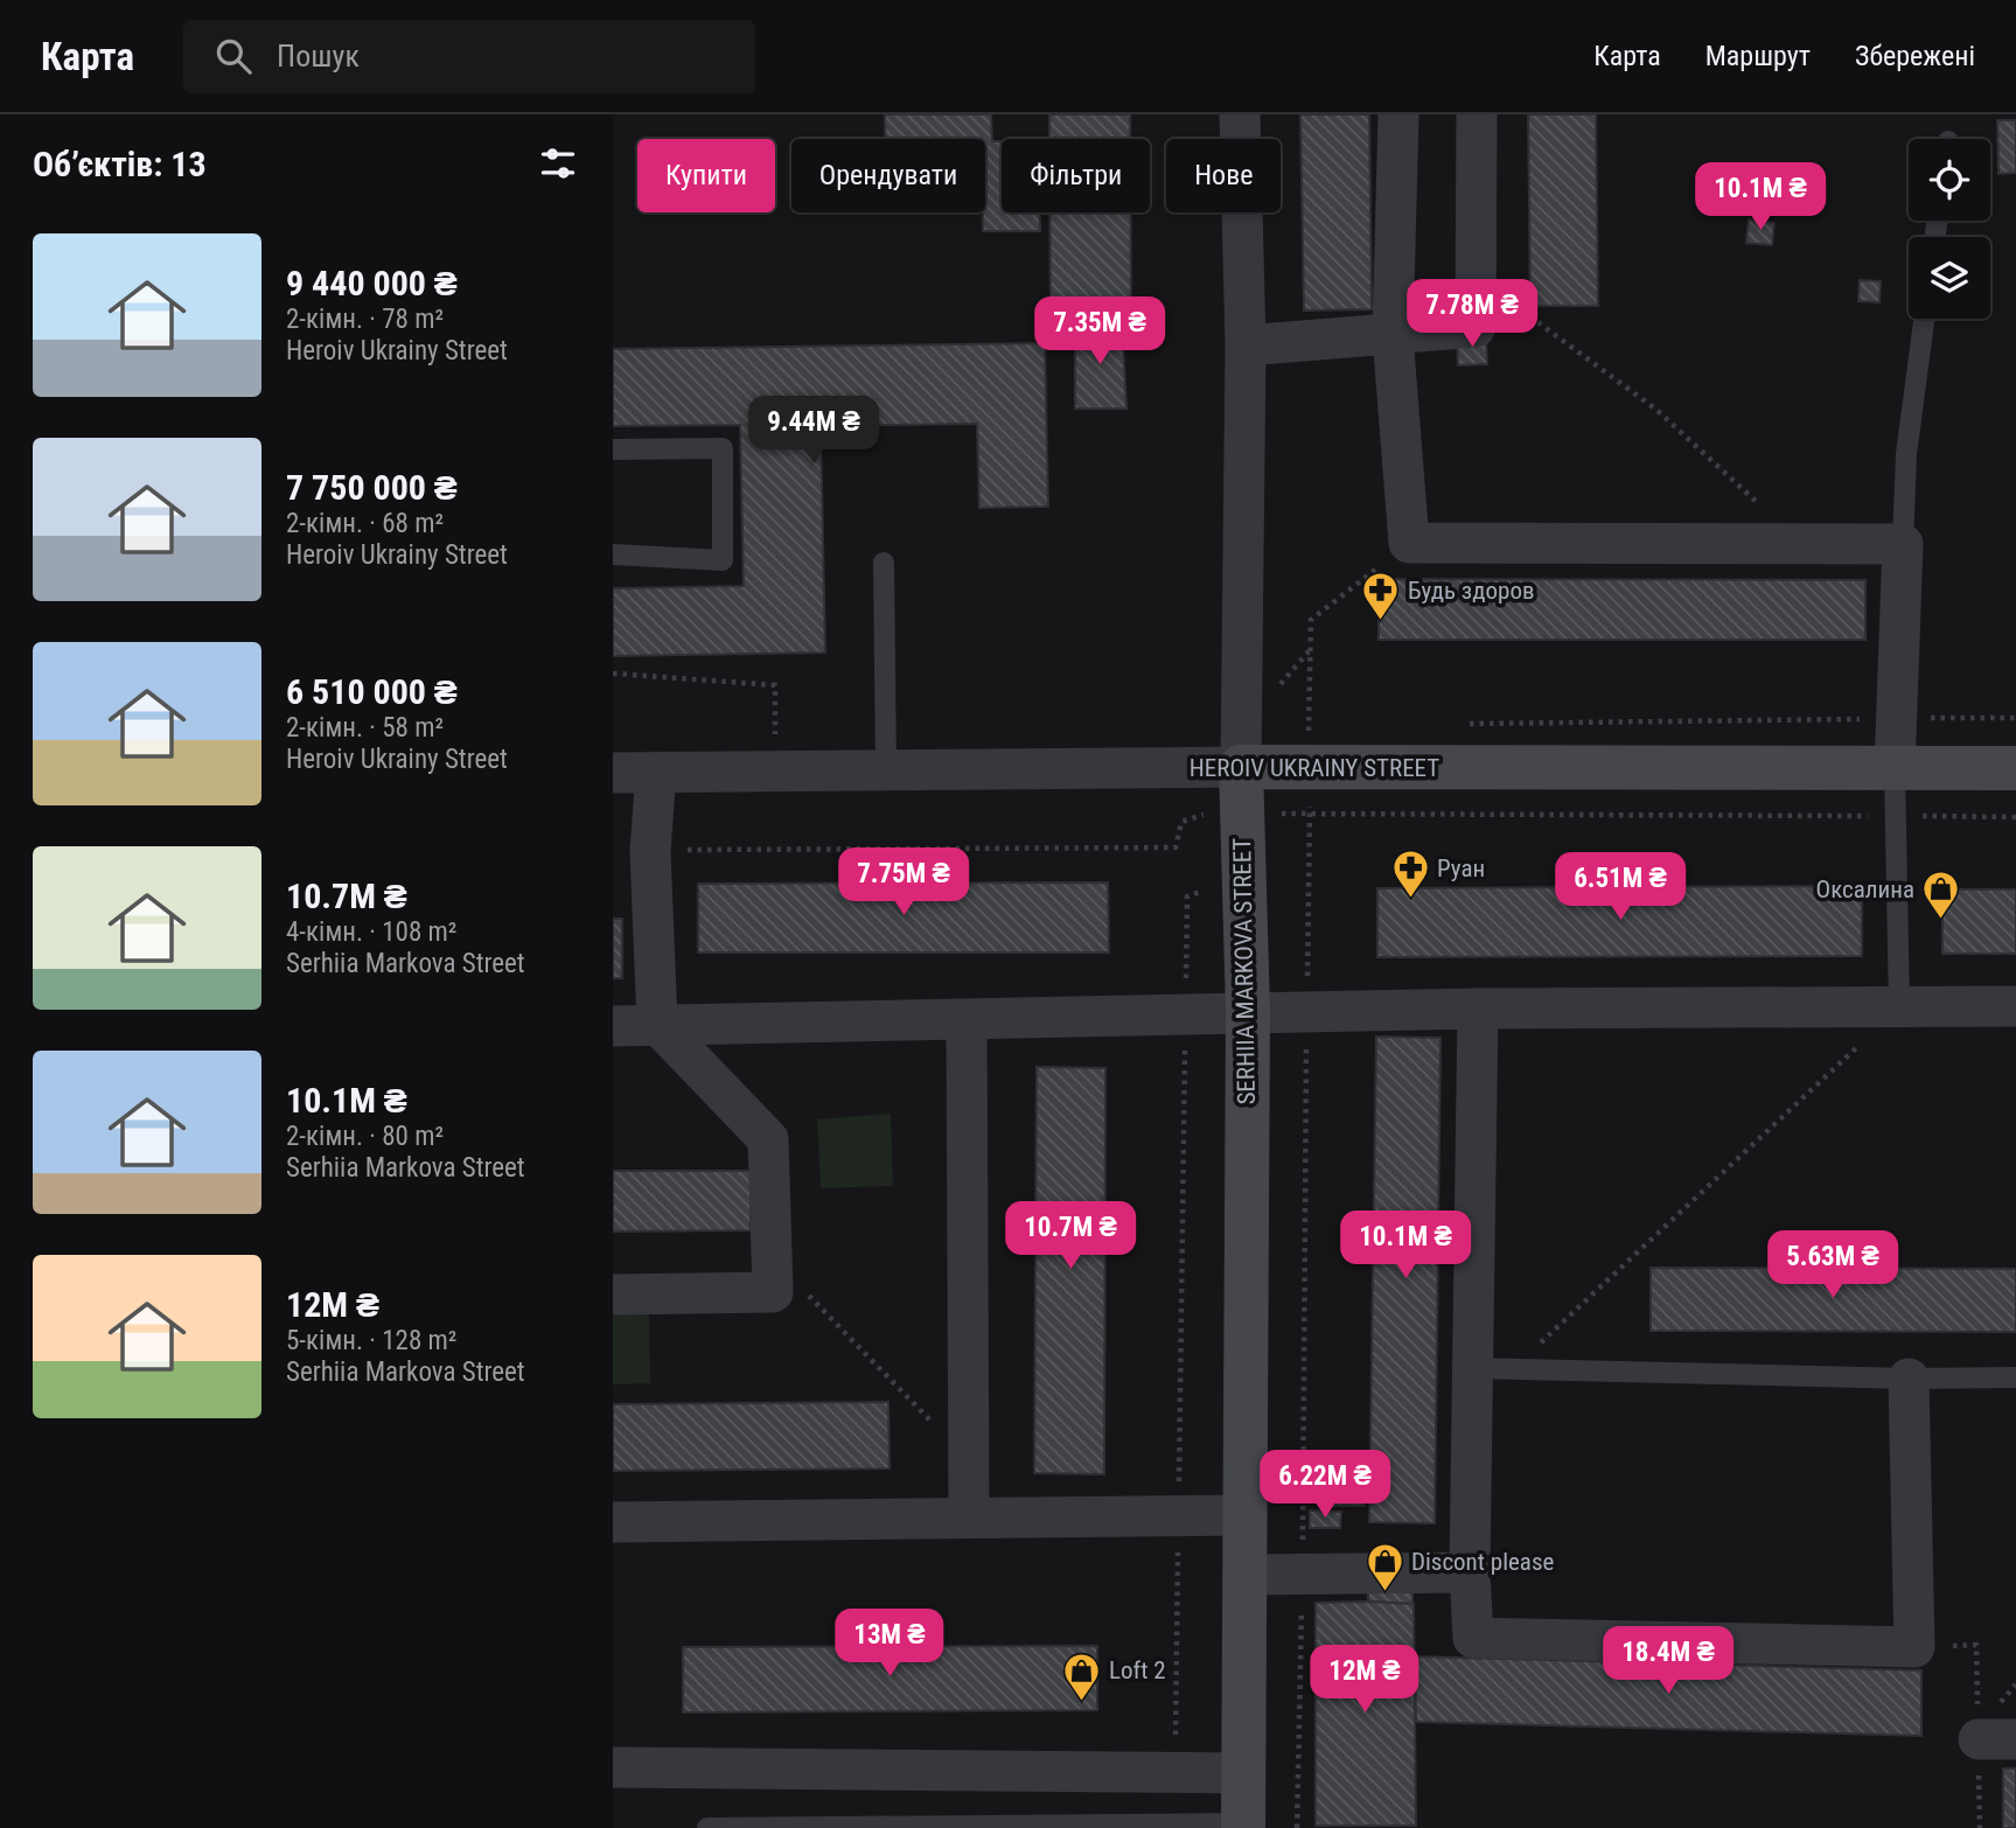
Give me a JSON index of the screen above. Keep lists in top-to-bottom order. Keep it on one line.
{"streets":{"street":["HEROIV UKRAINY STREET","SERHIIA MARKOVA STREET"]},"crossings":[["HEROIV UKRAINY STREET","SERHIIA MARKOVA STREET"]],"places":{"pharmacy":["Будь здоров","Руан"],"shop":["Оксалина","Discont please","Loft 2"]},"page":{"header":"Карта","search":"Пошук","nav":["Карта","Маршрут","Збережені"],"heading":"Об’єктів: 13","chip":["Купити","Орендувати","Фільтри","Нове"],"price":["10.1M ₴","7.78M ₴","7.35M ₴","9.44M ₴","7.75M ₴","6.51M ₴","10.7M ₴","10.1M ₴","5.63M ₴","6.22M ₴","13M ₴","18.4M ₴","12M ₴"],"list":[{"name":"9 440 000 ₴","note":"2-кімн. · 78 m² · Heroiv Ukrainy Street"},{"name":"7 750 000 ₴","note":"2-кімн. · 68 m² · Heroiv Ukrainy Street"},{"name":"6 510 000 ₴","note":"2-кімн. · 58 m² · Heroiv Ukrainy Street"},{"name":"10.7M ₴","note":"4-кімн. · 108 m² · Serhiia Markova Street"},{"name":"10.1M ₴","note":"2-кімн. · 80 m² · Serhiia Markova Street"},{"name":"12M ₴","note":"5-кімн. · 128 m² · Serhiia Markova Street"}]}}
